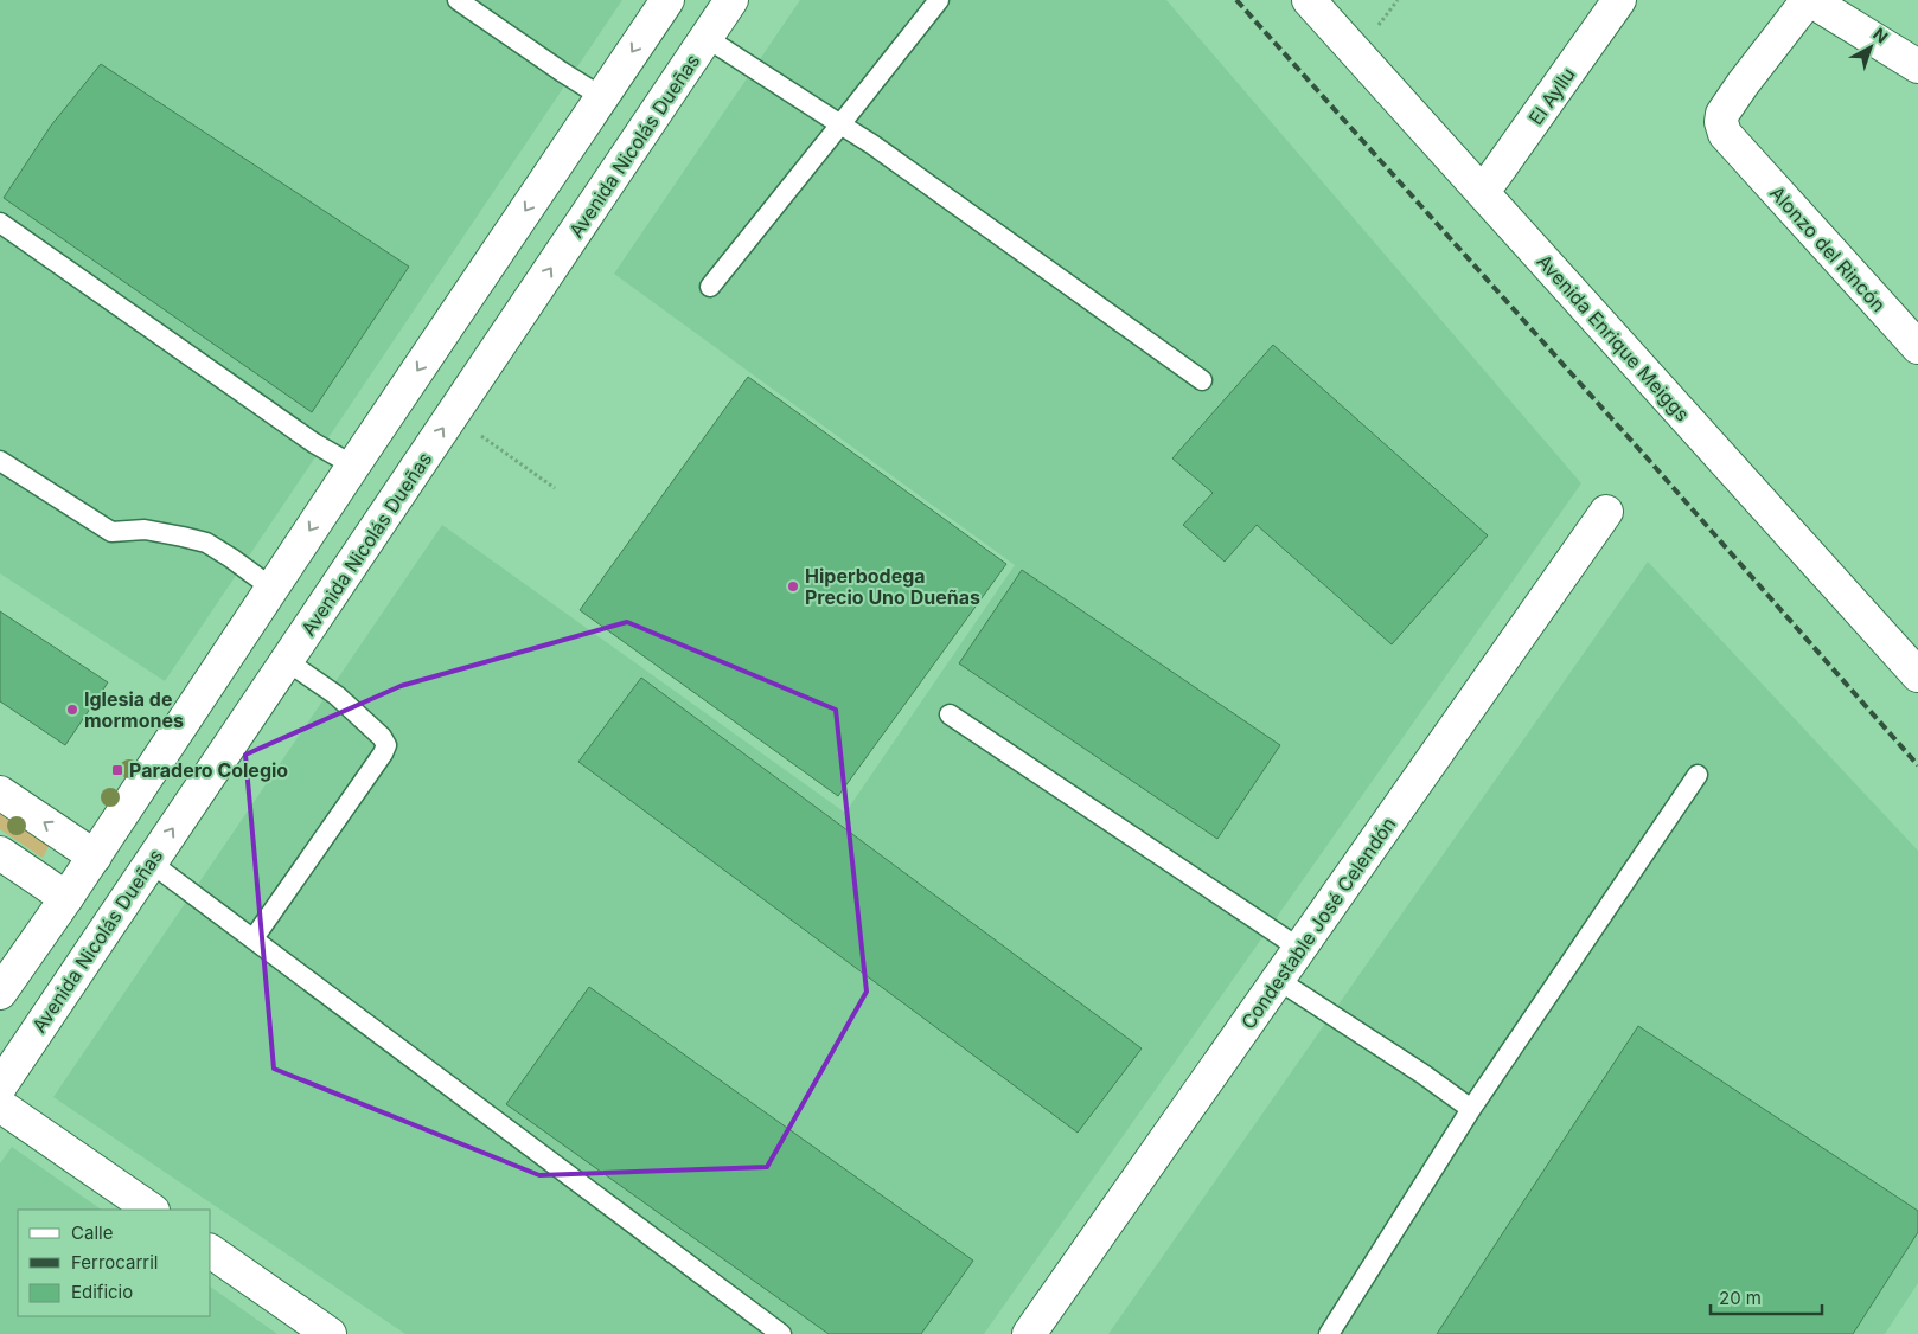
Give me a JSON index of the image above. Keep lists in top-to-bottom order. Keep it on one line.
{"streets":{"street":["El Ayllu","Avenida Nicolás Dueñas","Alonzo del Rincón","Avenida Enrique Meiggs","Condestable José Celendón"]},"crossings":[["El Ayllu","Avenida Enrique Meiggs"]],"places":{"other":["Hiperbodega Precio Uno Dueñas","Iglesia de mormones"],"transit":["Paradero Colegio"]},"legend":["Calle","Ferrocarril","Edificio"],"scale_bar":"20 m","north":"top right"}
